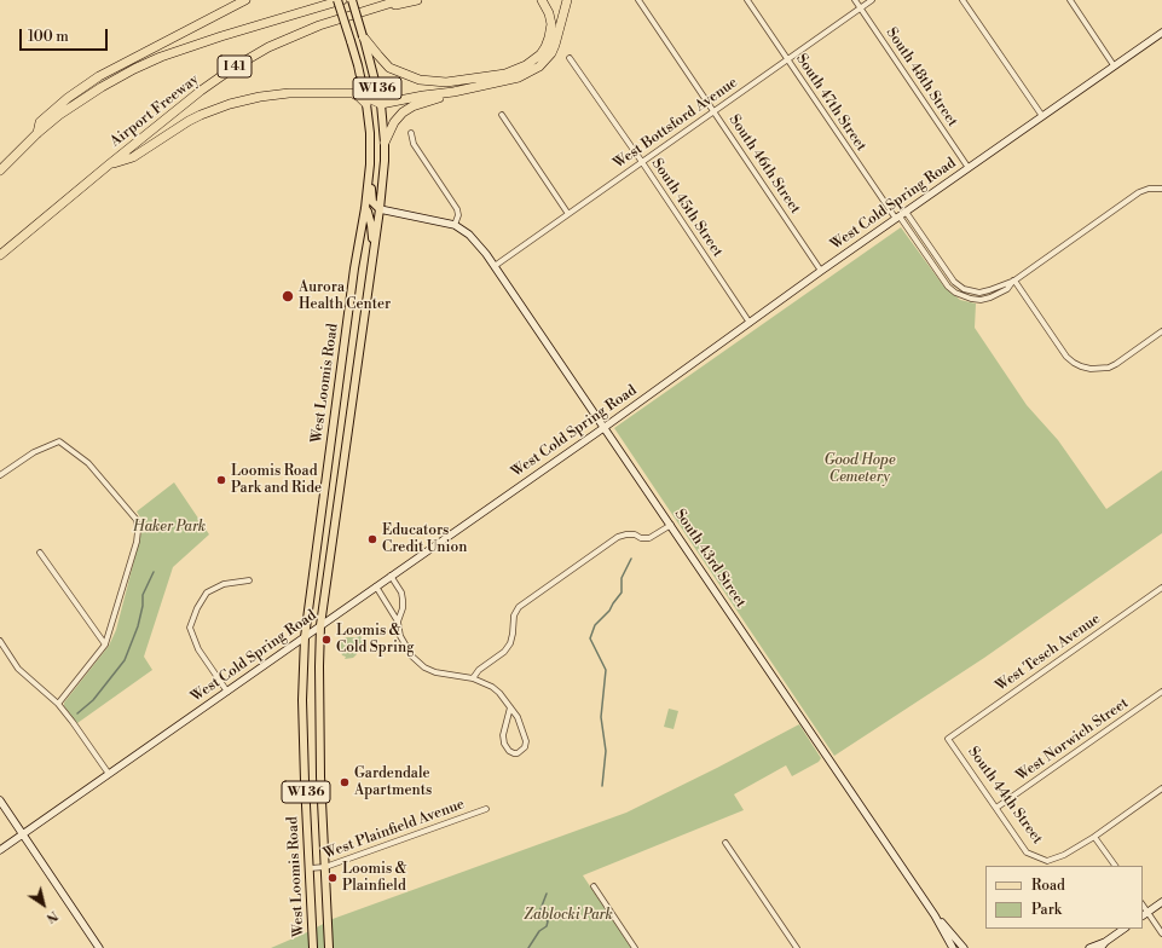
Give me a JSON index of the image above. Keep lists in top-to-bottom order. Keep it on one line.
{"streets":{"highway":["I 41","Airport Freeway"],"main road":["WI 36","West Loomis Road"],"street":["South 48th Street","South 47th Street","West Bottsford Avenue","South 46th Street","West Cold Spring Road","South 45th Street","South 43rd Street","West Tesch Avenue","West Norwich Street","South 44th Street","West Plainfield Avenue"]},"crossings":[["South 48th Street","West Bottsford Avenue"],["South 48th Street","West Cold Spring Road"],["South 47th Street","West Bottsford Avenue"],["South 47th Street","West Cold Spring Road"],["West Bottsford Avenue","South 46th Street"],["West Bottsford Avenue","South 45th Street"],["West Bottsford Avenue","South 43rd Street"],["South 46th Street","West Cold Spring Road"],["West Cold Spring Road","South 45th Street"],["West Cold Spring Road","West Loomis Road"],["West Cold Spring Road","South 43rd Street"],["West Loomis Road","South 43rd Street"],["West Loomis Road","West Plainfield Avenue"],["West Tesch Avenue","South 44th Street"],["West Norwich Street","South 44th Street"]],"parks":["Good Hope Cemetery","Haker Park","Zablocki Park"],"places":["Aurora Health Center","Loomis Road Park and Ride","Educators Credit Union","Loomis & Cold Spring","Gardendale Apartments","Loomis & Plainfield"],"legend":["Road","Park"],"scale_bar":"100 m","north":"bottom right"}
